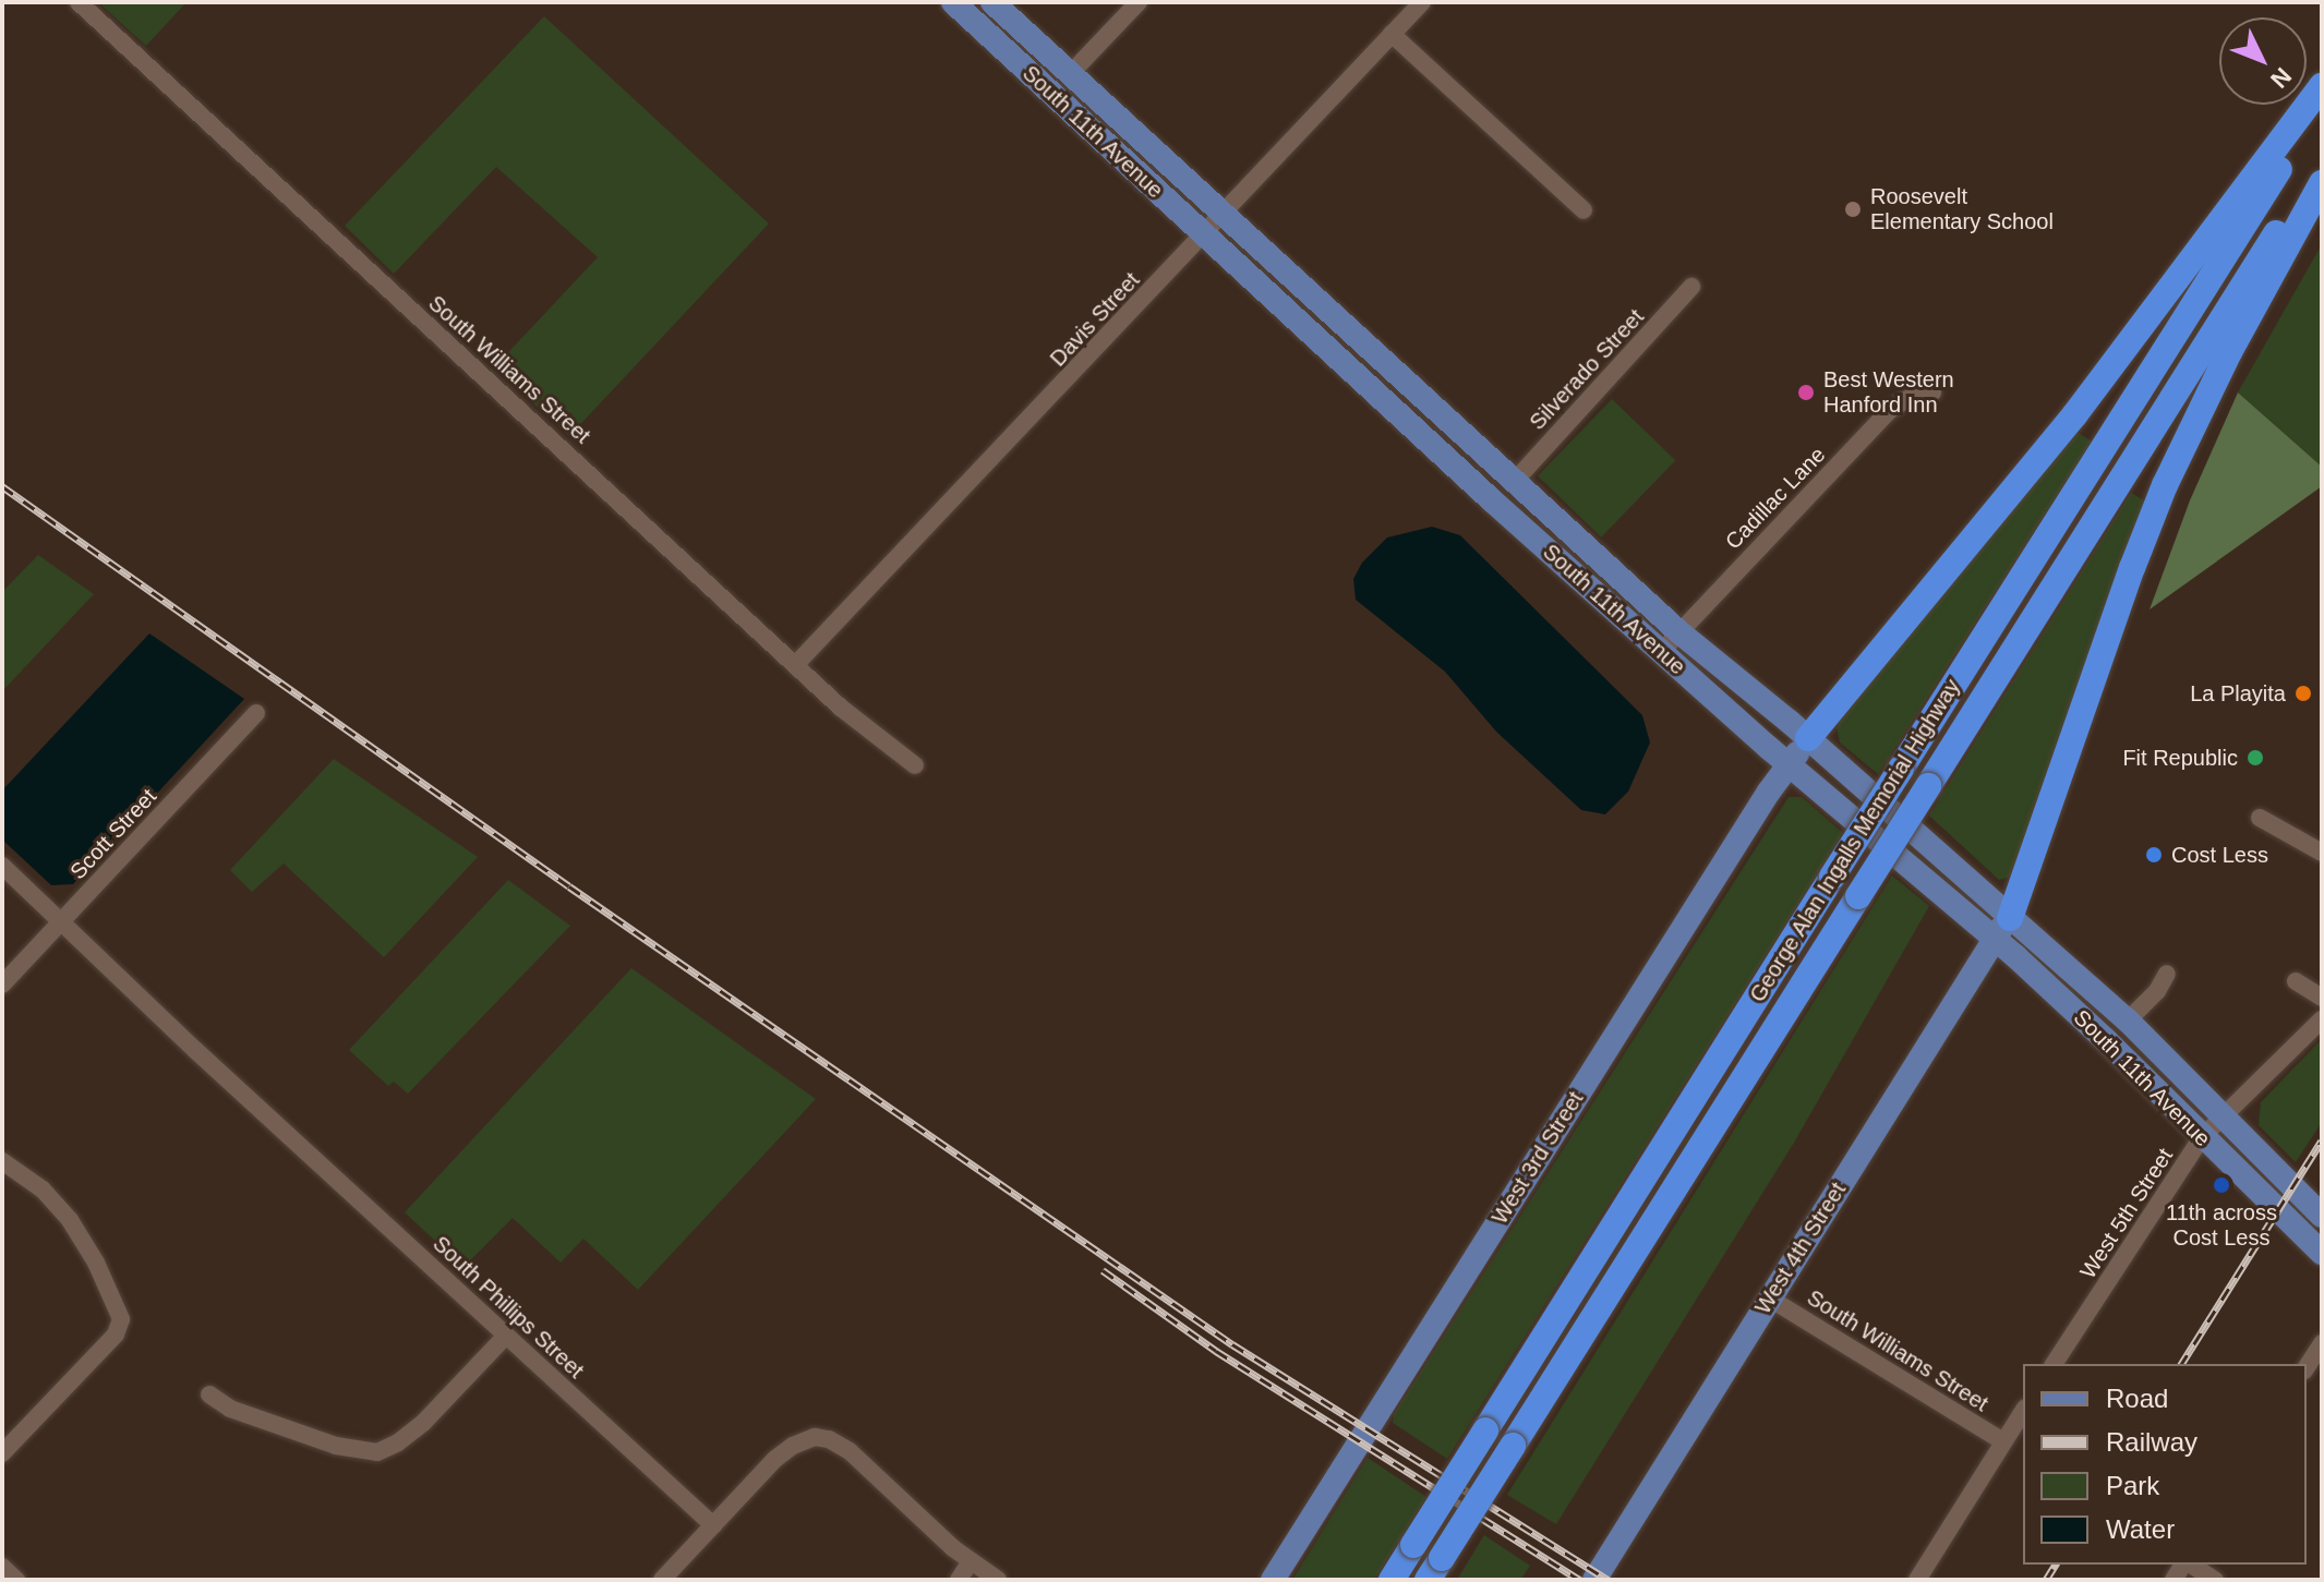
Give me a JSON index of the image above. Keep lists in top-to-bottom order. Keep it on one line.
{"streets":{"highway":["George Alan Ingalls Memorial Highway"],"main road":["South 11th Avenue","West 3rd Street","West 4th Street"],"street":["Davis Street","South Williams Street","Silverado Street","Cadillac Lane","Scott Street","West 5th Street","South Phillips Street"]},"crossings":[["South 11th Avenue","Davis Street"],["South 11th Avenue","Silverado Street"],["South 11th Avenue","Cadillac Lane"],["South 11th Avenue","West 3rd Street"],["South 11th Avenue","West 5th Street"],["South 11th Avenue","West 4th Street"],["Davis Street","South Williams Street"],["South Williams Street","West 4th Street"],["Scott Street","South Phillips Street"]],"places":["Roosevelt Elementary School","Best Western Hanford Inn","La Playita","Fit Republic","Cost Less","11th across Cost Less"],"legend":["Road","Railway","Park","Water"],"north":"bottom right"}
